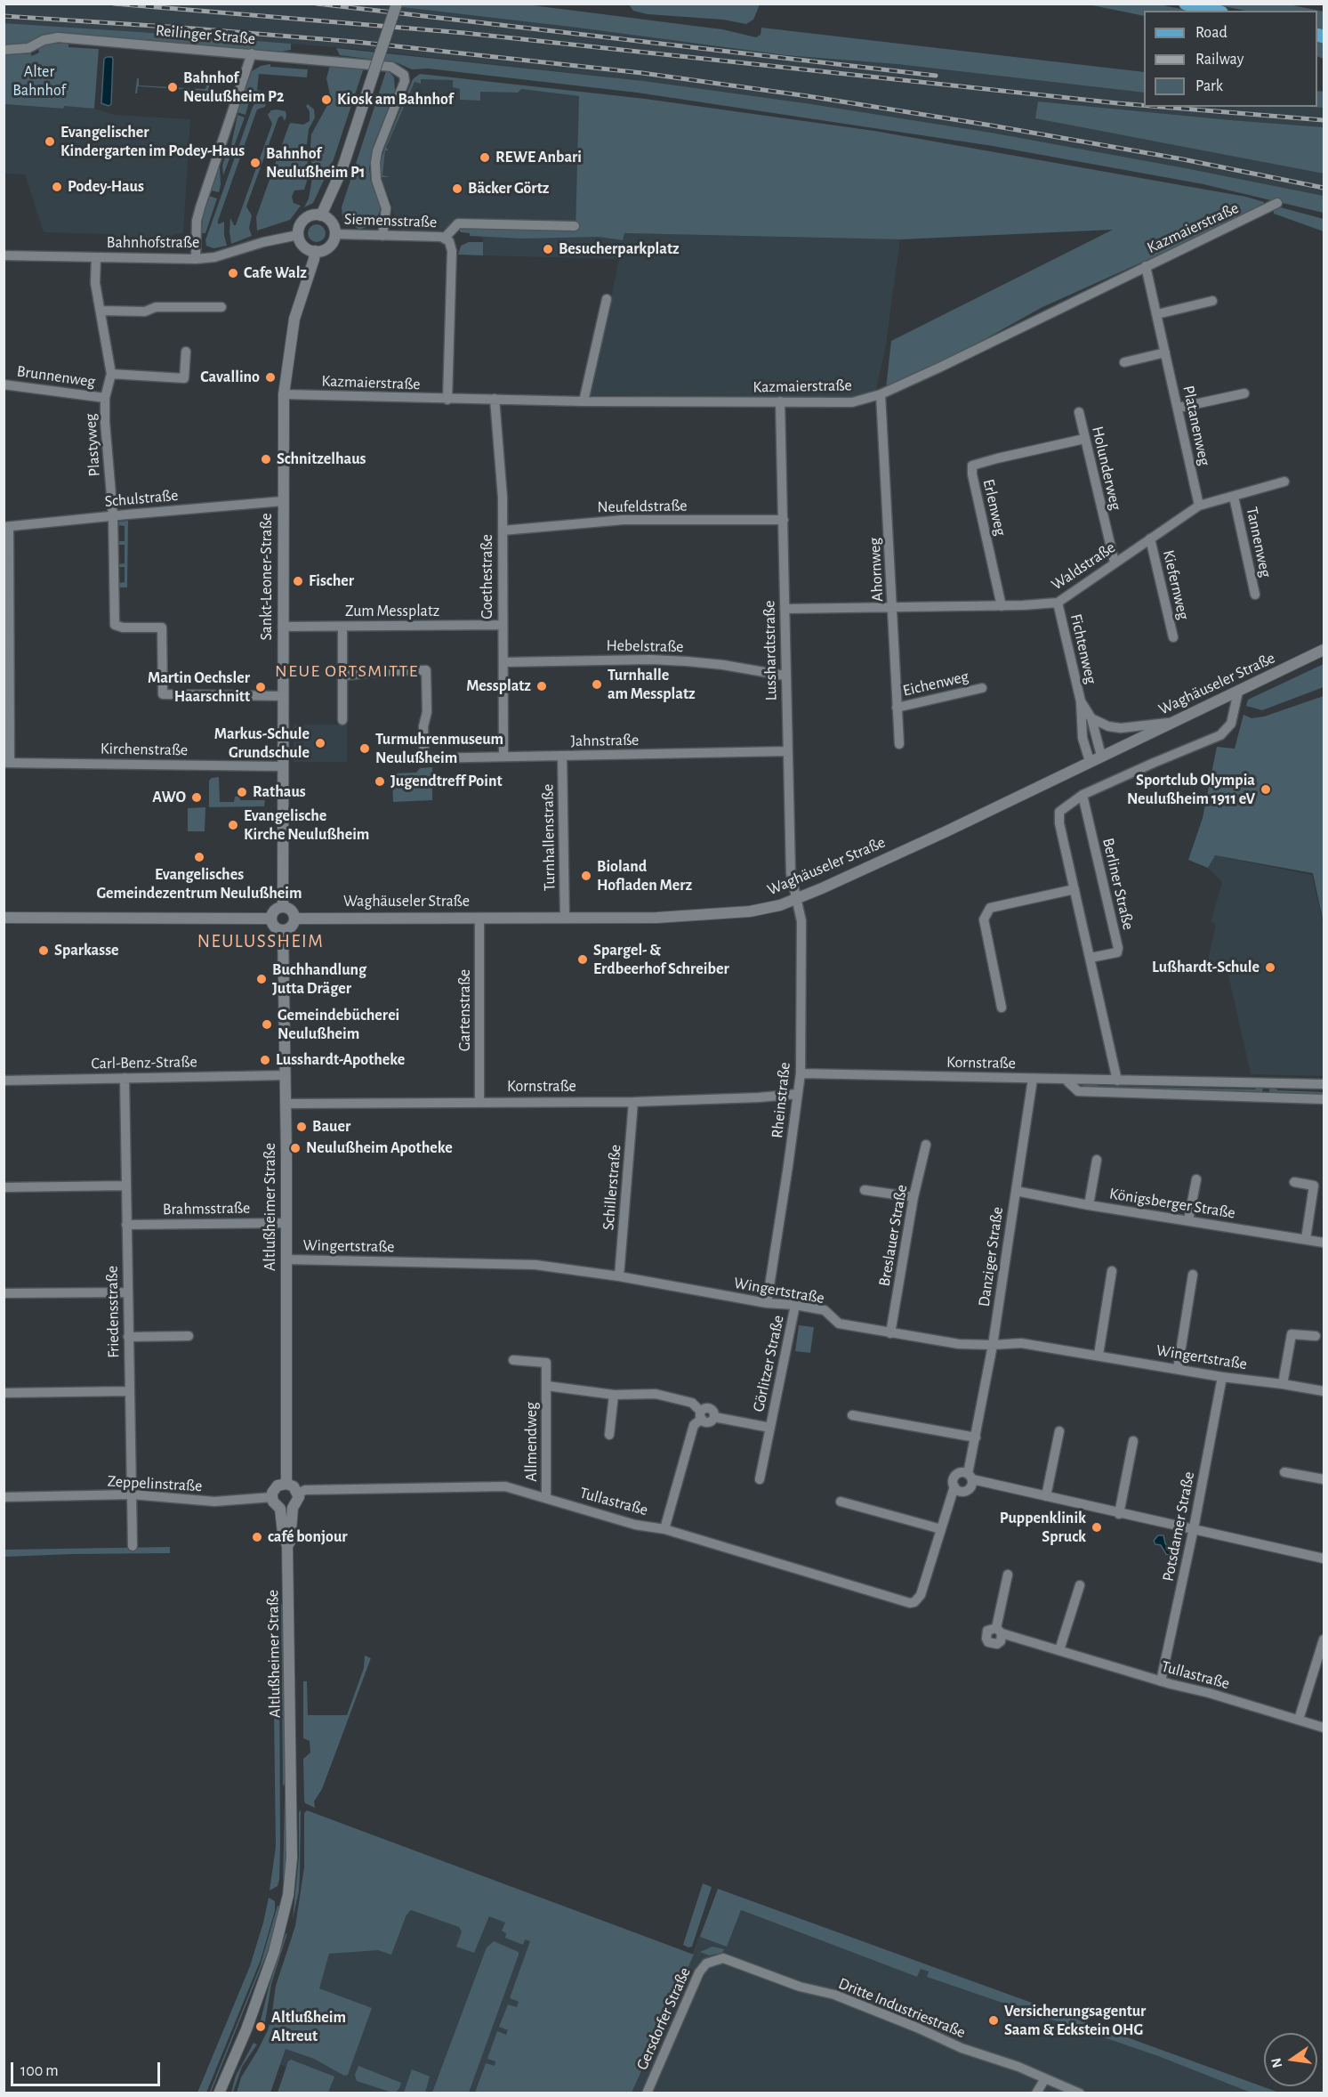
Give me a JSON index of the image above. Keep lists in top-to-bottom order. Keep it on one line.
{"streets":{"street":["Reilinger Straße","Siemensstraße","Kazmaierstraße","Bahnhofstraße","Brunnenweg","Platanenweg","Plastyweg","Holunderweg","Schulstraße","Neufeldstraße","Erlenweg","Tannenweg","Waldstraße","Ahornweg","Sankt-Leoner-Straße","Goethestraße","Kiefernweg","Zum Messplatz","Hebelstraße","Fichtenweg","Lusshardtstraße","Eichenweg","Waghäuseler Straße","Jahnstraße","Kirchenstraße","Turnhallenstraße","Berliner Straße","Gartenstraße","Carl-Benz-Straße","Kornstraße","Rheinstraße","Schillerstraße","Königsberger Straße","Altlußheimer Straße","Brahmsstraße","Breslauer Straße","Wingertstraße","Danziger Straße","Friedensstraße","Görlitzer Straße","Allmendweg","Zeppelinstraße","Tullastraße","Potsdamer Straße","Dritte Industriestraße","Gersdorfer Straße"]},"crossings":[["Reilinger Straße","Siemensstraße"],["Siemensstraße","Bahnhofstraße"],["Siemensstraße","Sankt-Leoner-Straße"],["Kazmaierstraße","Platanenweg"],["Kazmaierstraße","Ahornweg"],["Kazmaierstraße","Sankt-Leoner-Straße"],["Kazmaierstraße","Goethestraße"],["Kazmaierstraße","Lusshardtstraße"],["Bahnhofstraße","Plastyweg"],["Bahnhofstraße","Sankt-Leoner-Straße"],["Brunnenweg","Plastyweg"],["Platanenweg","Waldstraße"],["Plastyweg","Schulstraße"],["Plastyweg","Sankt-Leoner-Straße"],["Holunderweg","Erlenweg"],["Holunderweg","Waldstraße"],["Schulstraße","Sankt-Leoner-Straße"],["Neufeldstraße","Goethestraße"],["Neufeldstraße","Lusshardtstraße"],["Erlenweg","Waldstraße"],["Tannenweg","Waldstraße"],["Waldstraße","Ahornweg"],["Waldstraße","Kiefernweg"],["Waldstraße","Fichtenweg"],["Waldstraße","Lusshardtstraße"],["Ahornweg","Eichenweg"],["Sankt-Leoner-Straße","Zum Messplatz"],["Sankt-Leoner-Straße","Waghäuseler Straße"],["Sankt-Leoner-Straße","Kirchenstraße"],["Sankt-Leoner-Straße","Altlußheimer Straße"],["Goethestraße","Zum Messplatz"],["Goethestraße","Hebelstraße"],["Goethestraße","Jahnstraße"],["Hebelstraße","Lusshardtstraße"],["Fichtenweg","Waghäuseler Straße"],["Lusshardtstraße","Waghäuseler Straße"],["Lusshardtstraße","Jahnstraße"],["Lusshardtstraße","Rheinstraße"],["Waghäuseler Straße","Turnhallenstraße"],["Waghäuseler Straße","Gartenstraße"],["Waghäuseler Straße","Rheinstraße"],["Waghäuseler Straße","Altlußheimer Straße"],["Jahnstraße","Turnhallenstraße"],["Gartenstraße","Kornstraße"],["Carl-Benz-Straße","Altlußheimer Straße"],["Carl-Benz-Straße","Friedensstraße"],["Kornstraße","Rheinstraße"],["Kornstraße","Schillerstraße"],["Kornstraße","Altlußheimer Straße"],["Kornstraße","Danziger Straße"],["Rheinstraße","Wingertstraße"],["Schillerstraße","Wingertstraße"],["Königsberger Straße","Danziger Straße"],["Altlußheimer Straße","Brahmsstraße"],["Altlußheimer Straße","Wingertstraße"],["Altlußheimer Straße","Zeppelinstraße"],["Altlußheimer Straße","Tullastraße"],["Brahmsstraße","Friedensstraße"],["Breslauer Straße","Wingertstraße"],["Wingertstraße","Danziger Straße"],["Wingertstraße","Görlitzer Straße"],["Wingertstraße","Potsdamer Straße"],["Friedensstraße","Zeppelinstraße"],["Görlitzer Straße","Allmendweg"],["Allmendweg","Tullastraße"],["Zeppelinstraße","Tullastraße"],["Tullastraße","Potsdamer Straße"],["Dritte Industriestraße","Gersdorfer Straße"]],"districts":["NEUE ORTSMITTE","NEULUSSHEIM"],"parks":["Alter Bahnhof"],"places":["Bahnhof Neulußheim P2","Kiosk am Bahnhof","Evangelischer Kindergarten im Podey-Haus","REWE Anbari","Bahnhof Neulußheim P1","Podey-Haus","Bäcker Görtz","Besucherparkplatz","Cafe Walz","Cavallino","Schnitzelhaus","Fischer","Turnhalle am Messplatz","Messplatz","Martin Oechsler Haarschnitt","Markus-Schule Grundschule","Turmuhrenmuseum Neulußheim","Jugendtreff Point","Sportclub Olympia Neulußheim 1911 eV","Rathaus","AWO","Evangelische Kirche Neulußheim","Evangelisches Gemeindezentrum Neulußheim","Bioland Hofladen Merz","Sparkasse","Spargel- & Erdbeerhof Schreiber","Lußhardt-Schule","Buchhandlung Jutta Dräger","Gemeindebücherei Neulußheim","Lusshardt-Apotheke","Bauer","Neulußheim Apotheke","Puppenklinik Spruck","café bonjour","Versicherungsagentur Saam & Eckstein OHG","Altlußheim Altreut"],"legend":["Road","Railway","Park"],"scale_bar":"100 m","north":"left"}
